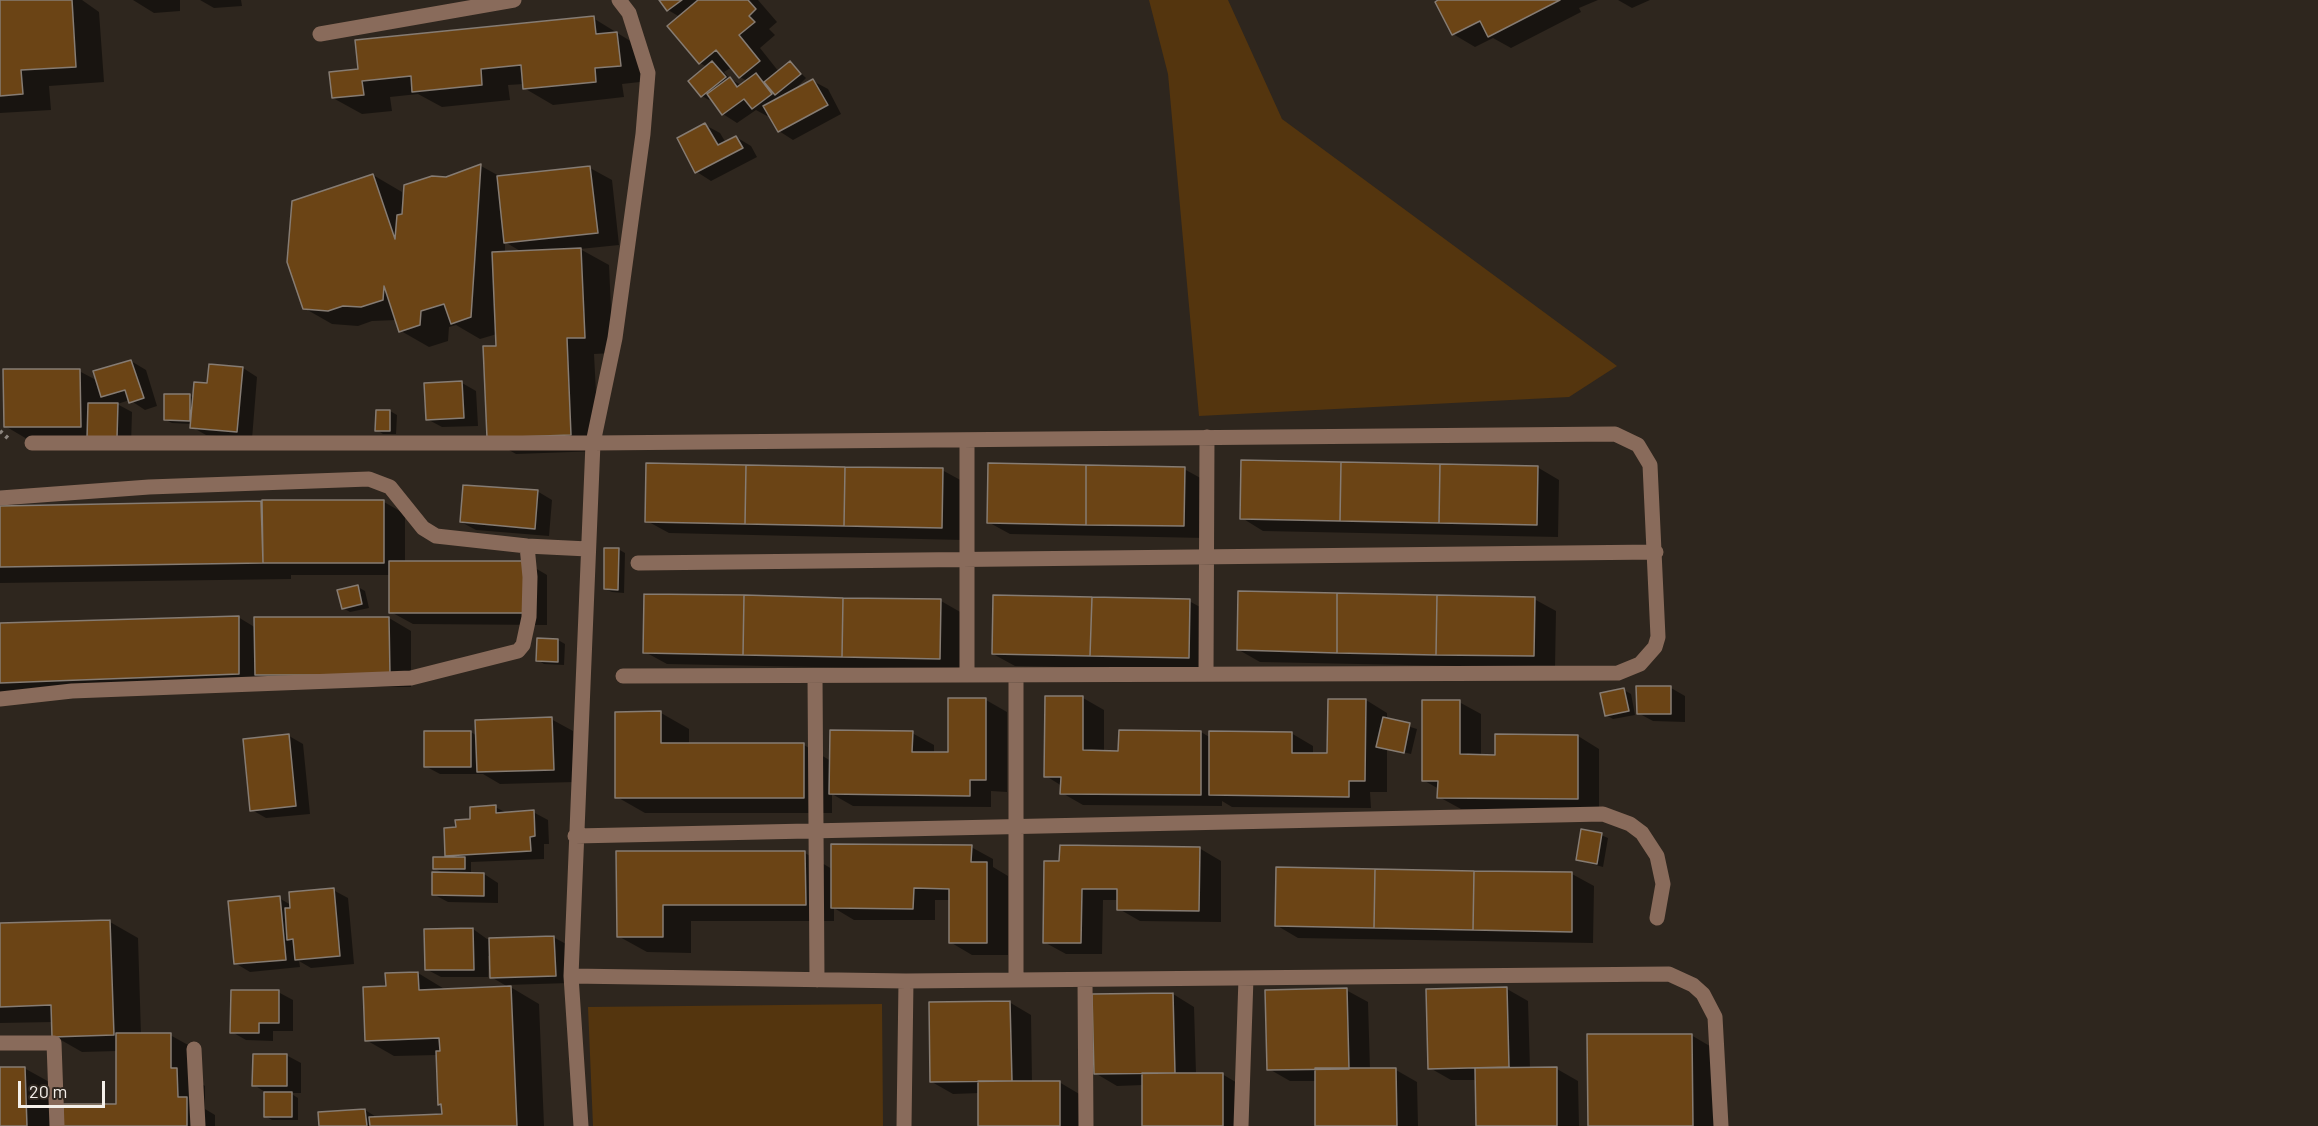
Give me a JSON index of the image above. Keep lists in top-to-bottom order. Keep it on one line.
{"scale_bar":"20 m"}
